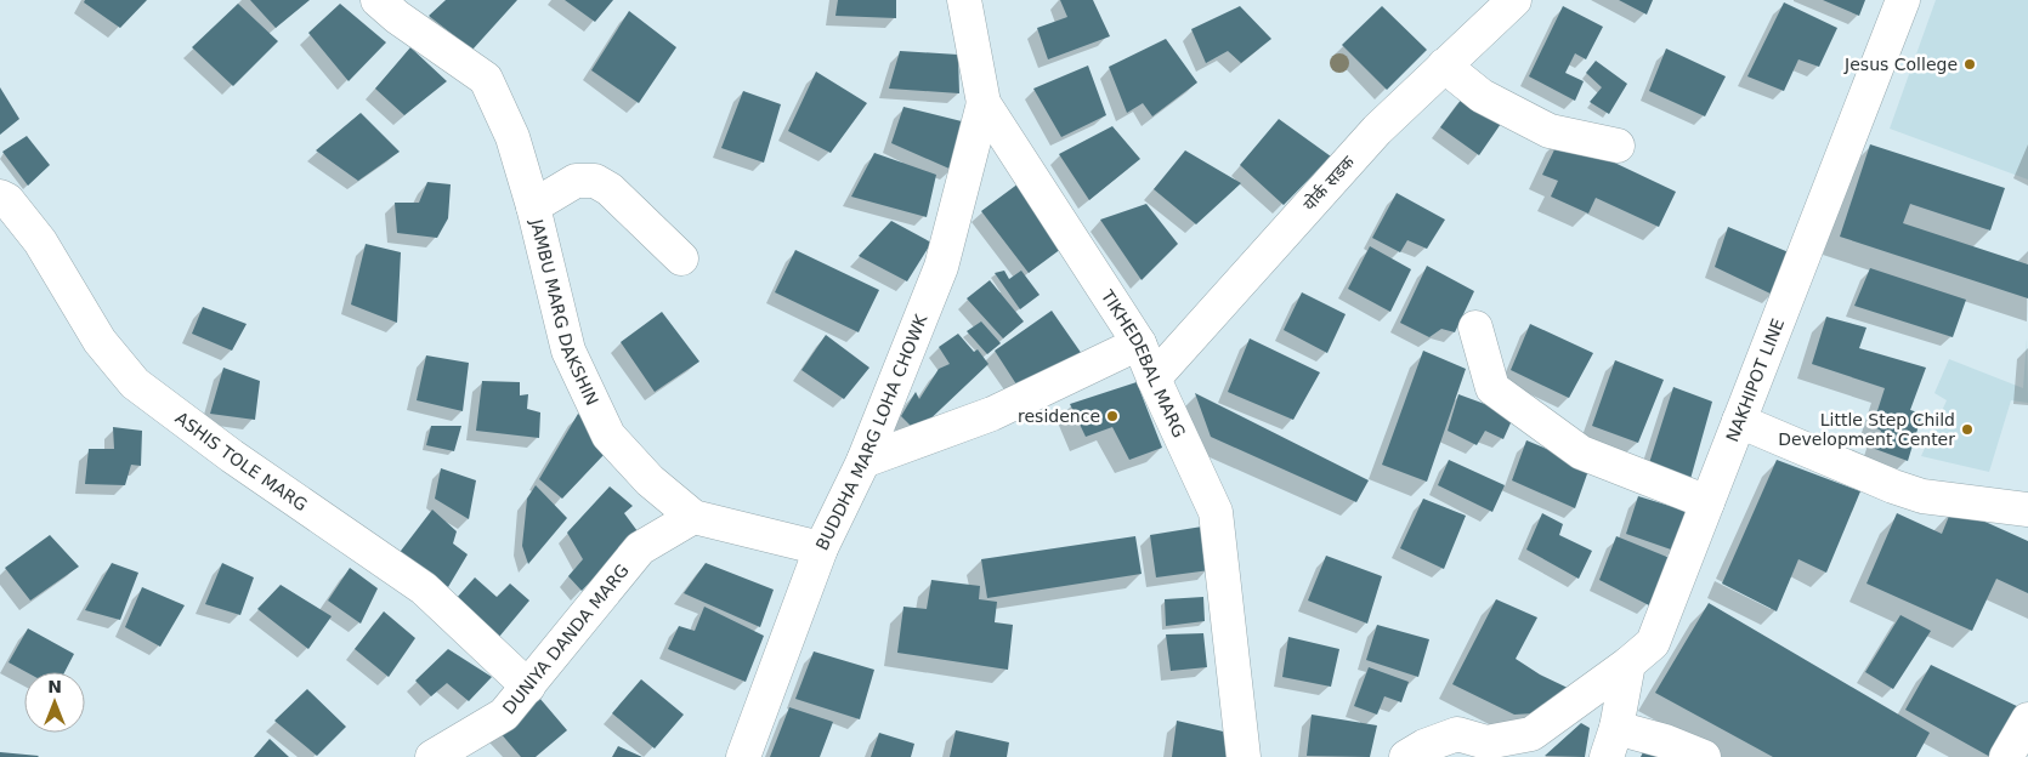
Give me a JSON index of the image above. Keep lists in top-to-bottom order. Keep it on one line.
{"streets":{"street":["योर्क सडक","JAMBU MARG DAKSHIN","TIKHEDEBAL MARG","NAKHIPOT LINE","BUDDHA MARG LOHA CHOWK","ASHIS TOLE MARG","DUNIYA DANDA MARG"]},"crossings":[["योर्क सडक","TIKHEDEBAL MARG"],["JAMBU MARG DAKSHIN","BUDDHA MARG LOHA CHOWK"],["JAMBU MARG DAKSHIN","DUNIYA DANDA MARG"],["TIKHEDEBAL MARG","BUDDHA MARG LOHA CHOWK"],["ASHIS TOLE MARG","DUNIYA DANDA MARG"]],"places":["Jesus College","residence","Little Step Child Development Center"],"north":"top"}
